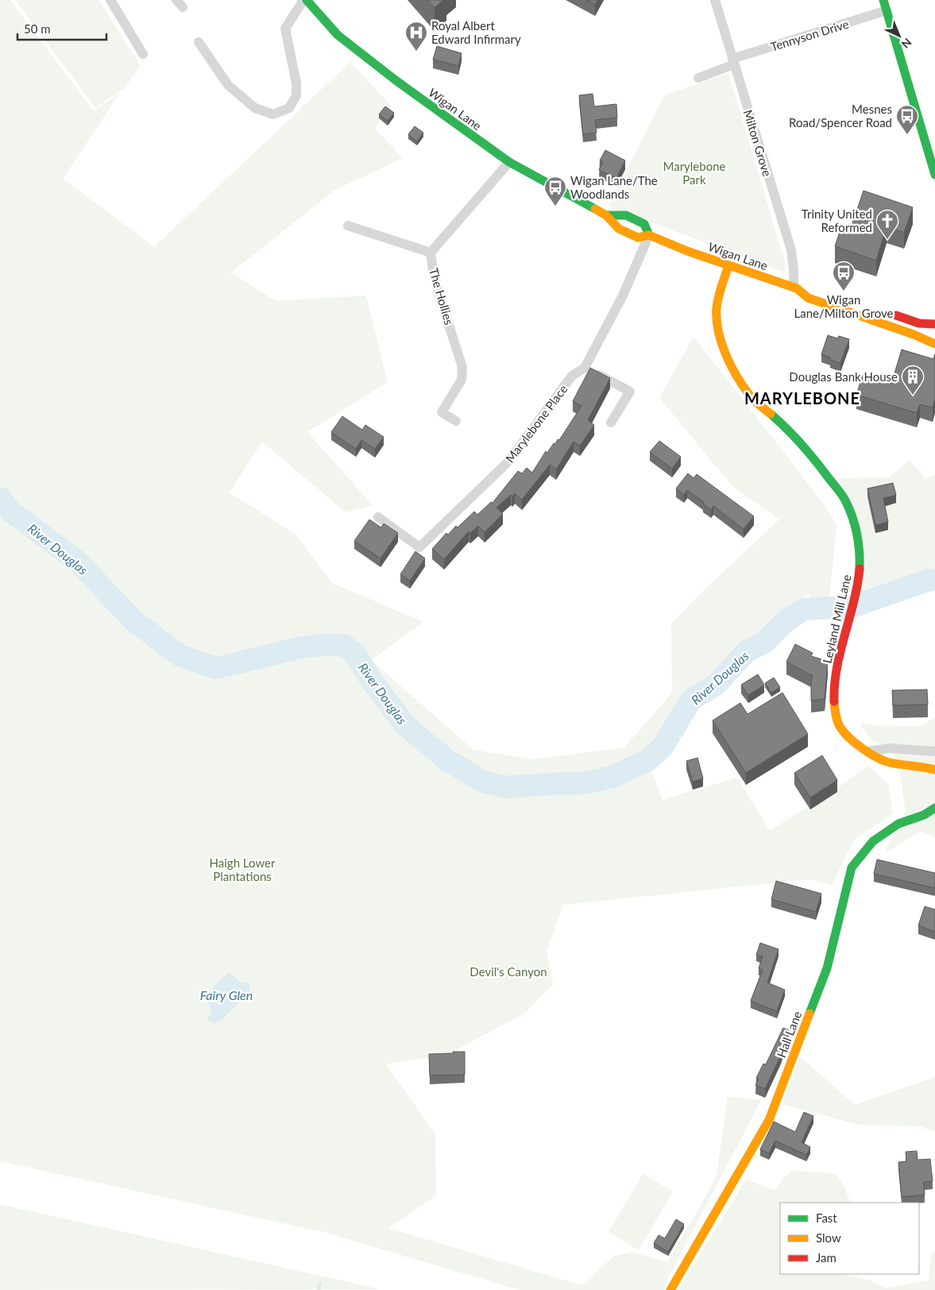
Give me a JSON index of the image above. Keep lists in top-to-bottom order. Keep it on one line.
{"streets":{"main road":["Wigan Lane","Leyland Mill Lane","Hall Lane"],"street":["Tennyson Drive","Milton Grove","The Hollies","Marylebone Place"]},"crossings":[["Tennyson Drive","Milton Grove"],["Wigan Lane","Milton Grove"],["Wigan Lane","The Hollies"],["Wigan Lane","Marylebone Place"],["Wigan Lane","Leyland Mill Lane"]],"districts":["MARYLEBONE"],"water":["River Douglas","Fairy Glen"],"parks":["Marylebone Park","Haigh Lower Plantations","Devil's Canyon"],"places":{"hospital":["Royal Albert Edward Infirmary"],"bus stop":["Mesnes Road/Spencer Road","Wigan Lane/The Woodlands","Wigan Lane/Milton Grove"],"church":["Trinity United Reformed"],"building":["Douglas Bank House"]},"legend":["Fast","Slow","Jam"],"scale_bar":"50 m","north":"bottom right"}
